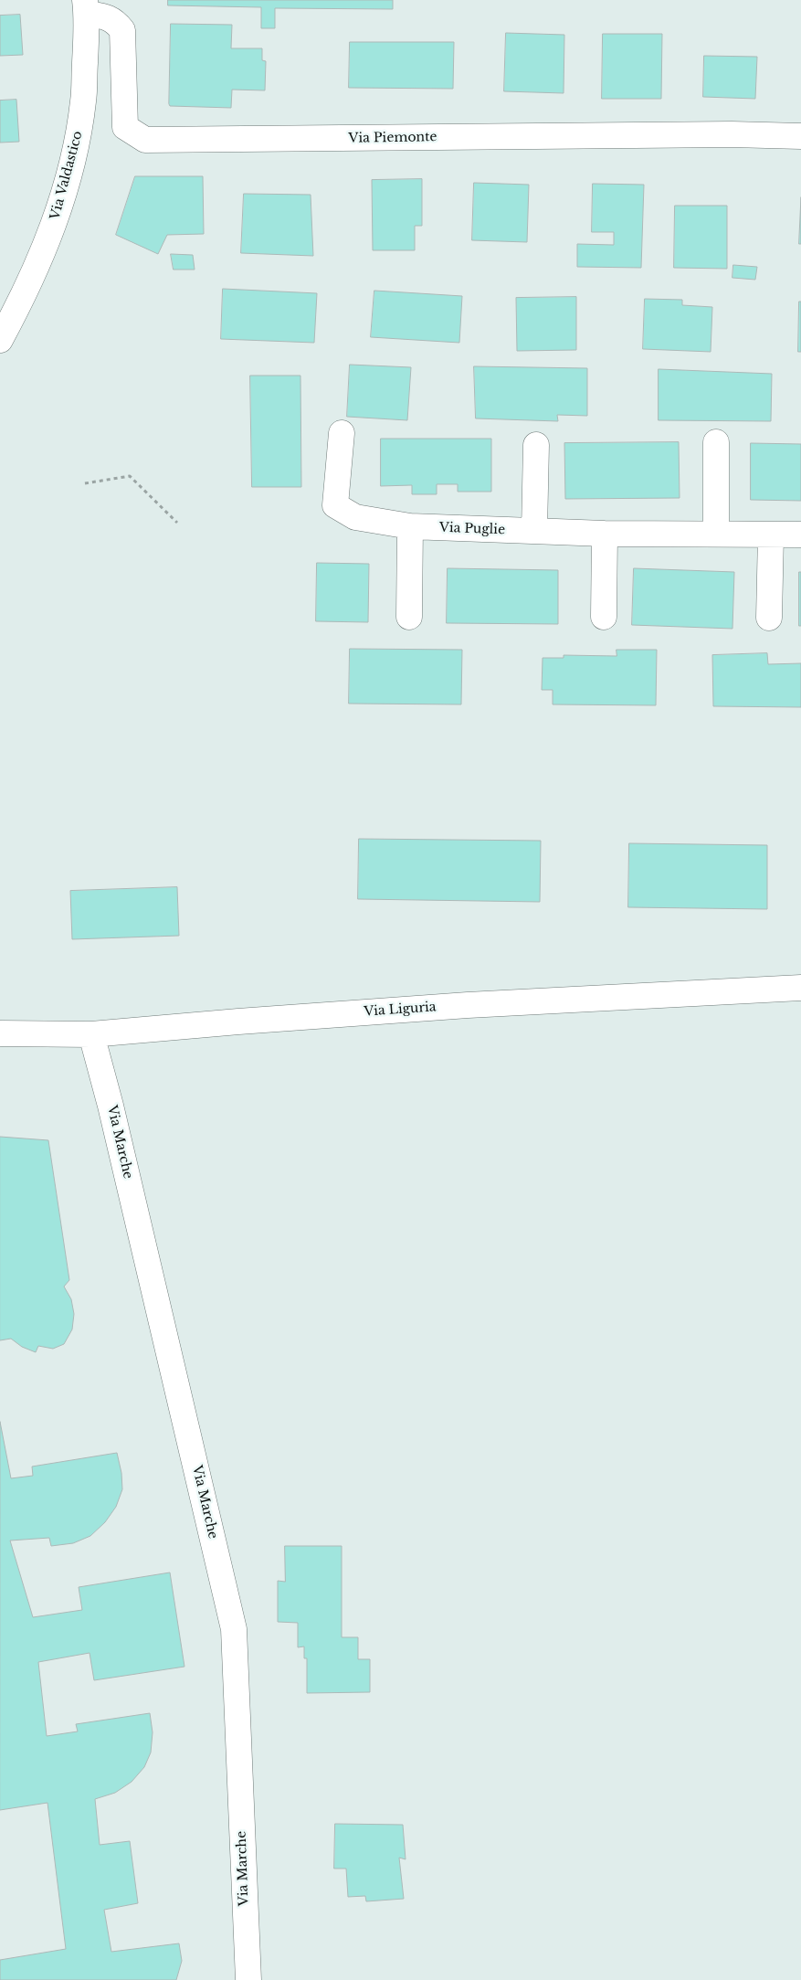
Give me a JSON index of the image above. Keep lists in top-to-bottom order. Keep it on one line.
{"streets":{"street":["Via Piemonte","Via Valdastico","Via Puglie","Via Liguria","Via Marche"]},"crossings":[["Via Piemonte","Via Valdastico"],["Via Liguria","Via Marche"]]}
